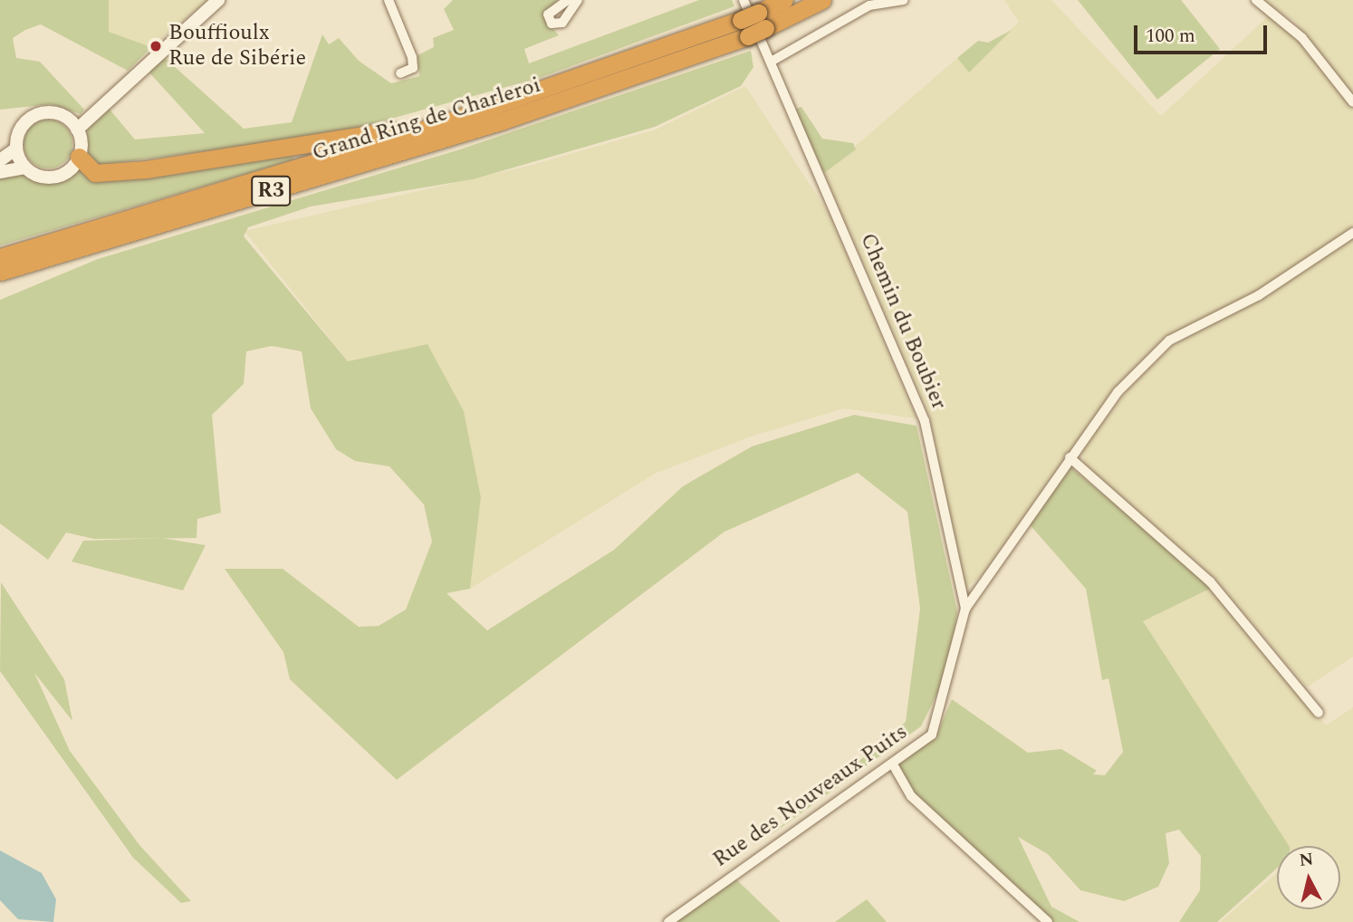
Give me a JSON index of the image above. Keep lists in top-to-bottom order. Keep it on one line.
{"streets":{"highway":["Grand Ring de Charleroi","R3"],"street":["Chemin du Boubier","Rue des Nouveaux Puits"]},"crossings":[["Chemin du Boubier","Rue des Nouveaux Puits"]],"places":["Bouffioulx Rue de Sibérie"],"scale_bar":"100 m","north":"top"}
